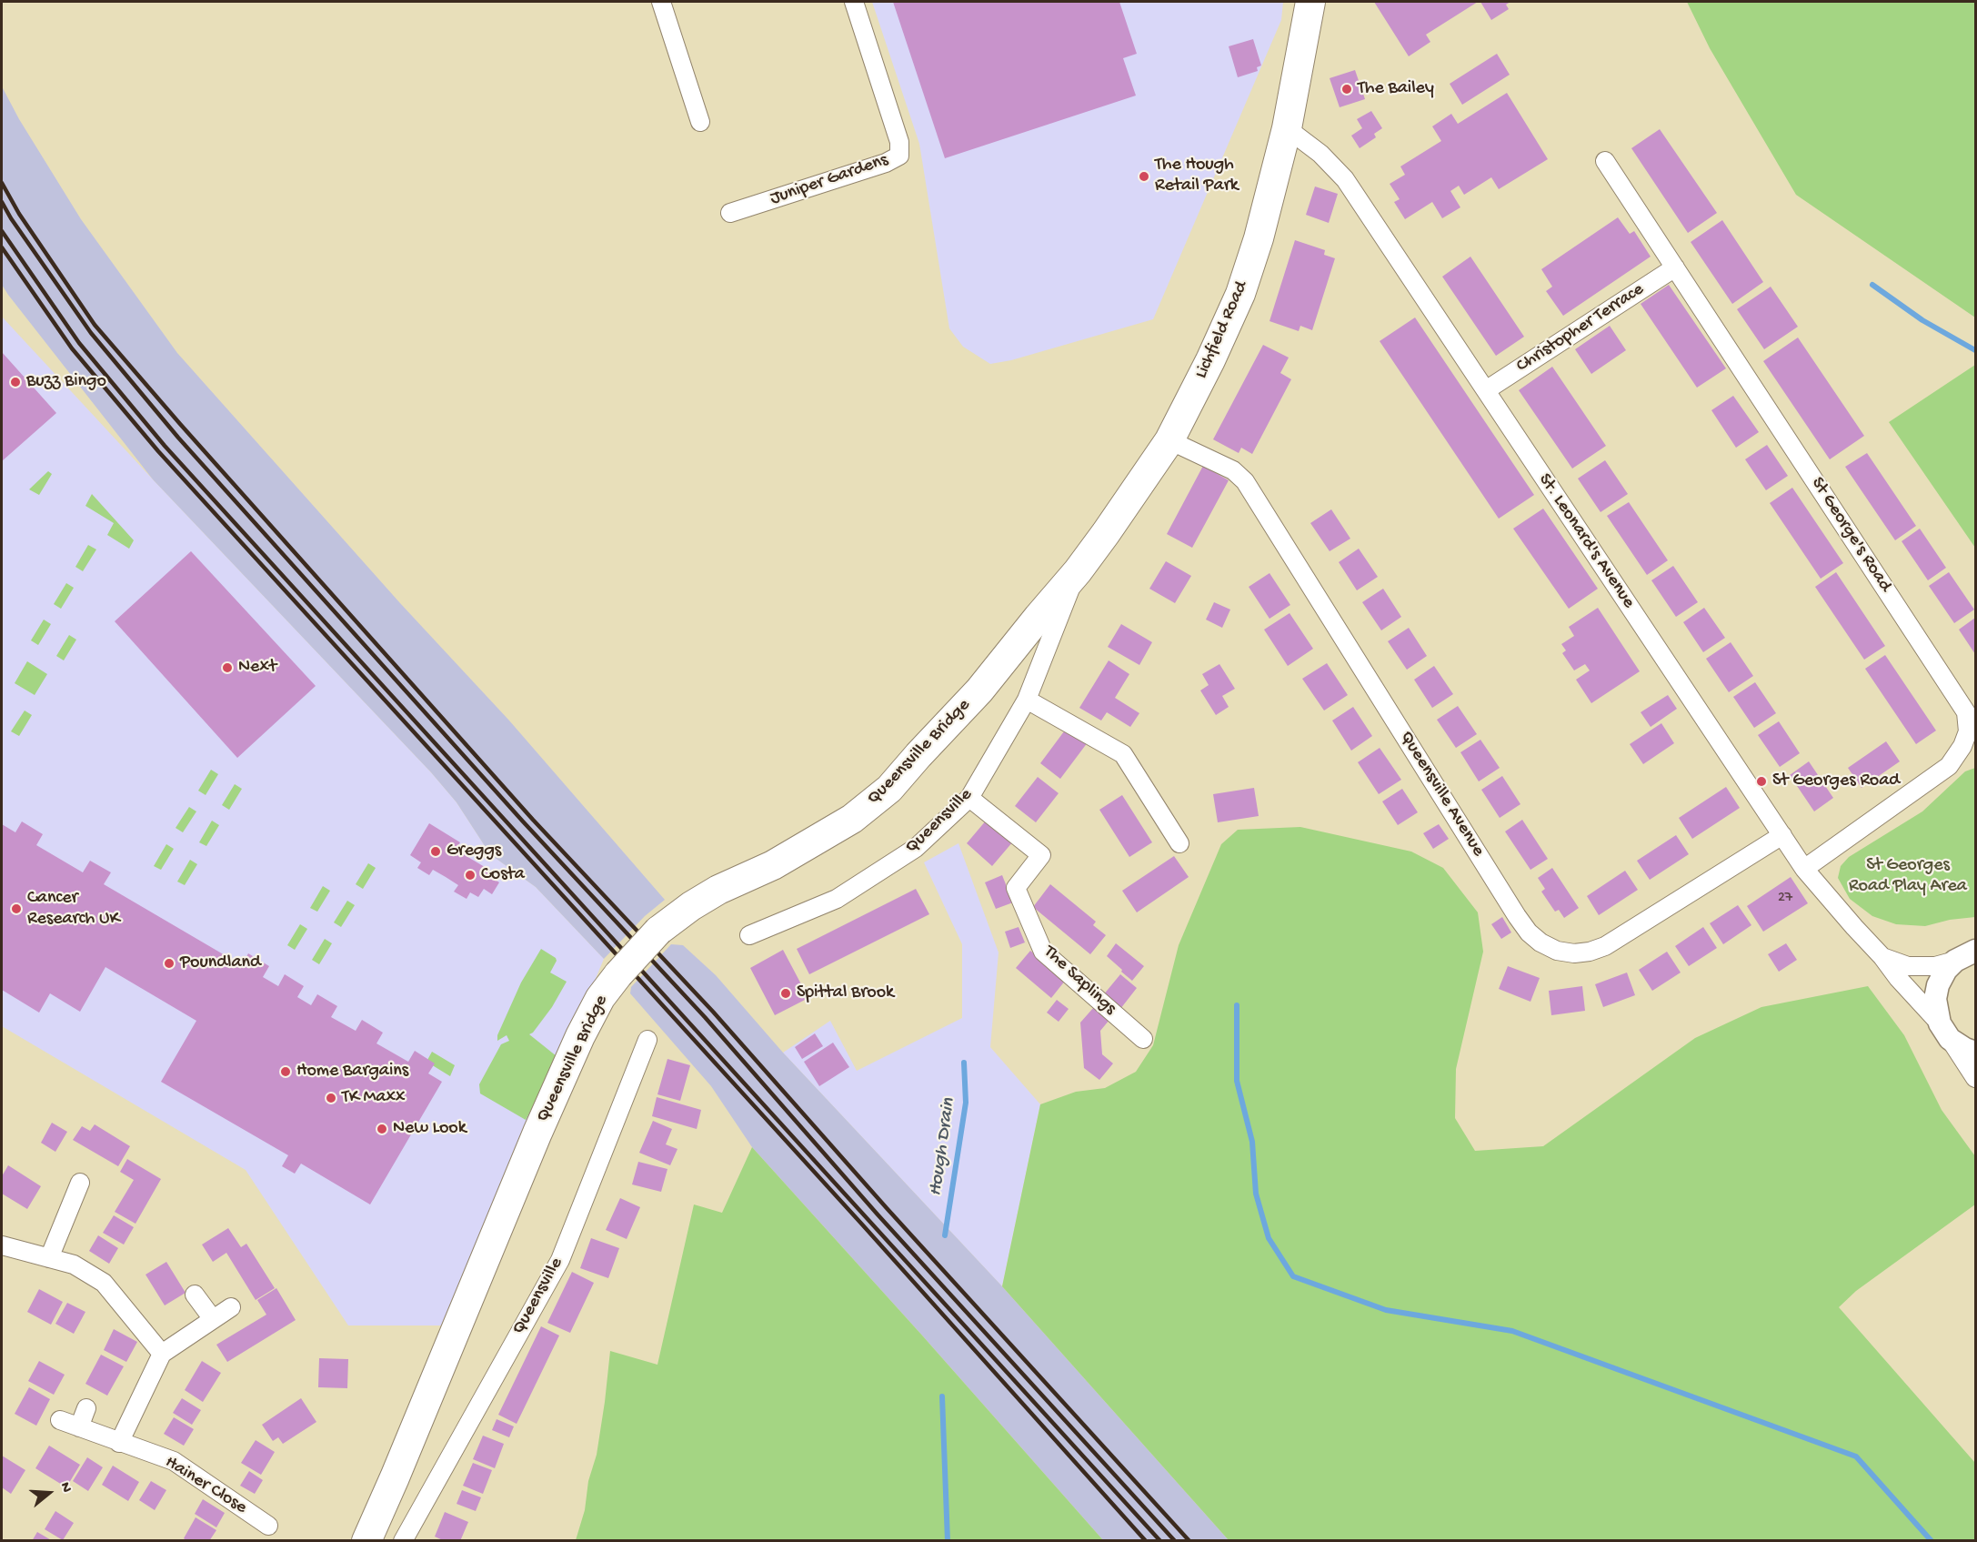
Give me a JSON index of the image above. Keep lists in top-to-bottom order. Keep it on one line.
{"streets":{"highway":["Lichfield Road","Queensville Bridge"],"street":["Juniper Gardens","Christopher Terrace","St George's Road","St. Leonard's Avenue","Queensville Avenue","Queensville","The Saplings","Hainer Close"]},"crossings":[["Christopher Terrace","St George's Road"],["Christopher Terrace","St. Leonard's Avenue"],["Lichfield Road","St. Leonard's Avenue"],["Lichfield Road","Queensville Bridge"],["Lichfield Road","Queensville Avenue"],["Lichfield Road","Queensville"],["St George's Road","St. Leonard's Avenue"],["St. Leonard's Avenue","Queensville Avenue"],["Queensville","The Saplings"]],"water":["Hough Drain"],"parks":["St Georges Road Play Area"],"places":["The Bailey","The Hough Retail Park","Buzz Bingo","Next","St Georges Road","Greggs","Costa","Cancer Research UK","Poundland","Spittal Brook","Home Bargains","TK Maxx","New Look"],"house_numbers":["27"],"north":"right"}
